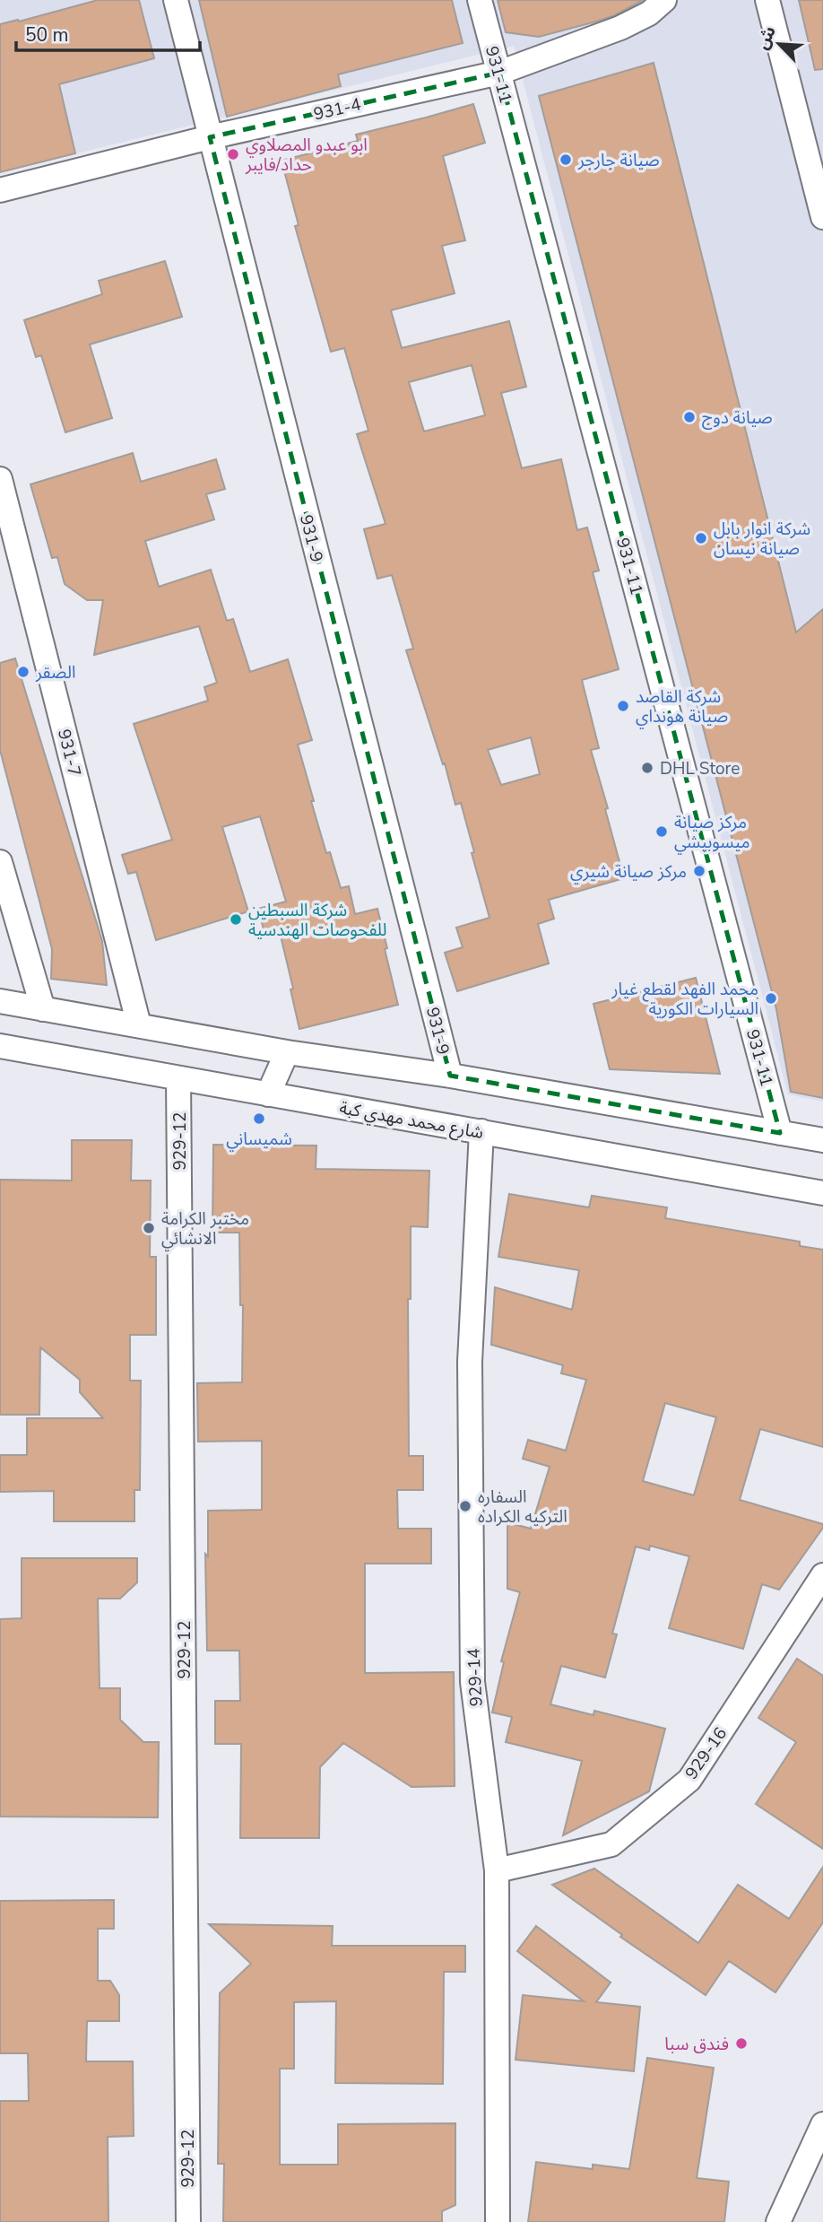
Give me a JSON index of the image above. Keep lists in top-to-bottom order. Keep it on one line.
{"streets":{"street":["931-11","931-4","931-9","931-7","شارع محمد مهدي كبة","929-12","929-14","929-16"]},"crossings":[["931-11","931-4"],["931-4","931-9"],["شارع محمد مهدي كبة","929-12"],["شارع محمد مهدي كبة","929-14"],["929-14","929-16"]],"places":["ابو عبدو المصلاوي حداد/فايبر","صيانة جارجر","صيانة دوج","شركة انوار بابل صيانة نيسان","الصقر","شركة القاصد صيانة هونداي","DHL Store","مركز صيانة ميسوبيشي","مركز صيانة شيري","شركة السبطين للفحوصات الهندسية","محمد الفهد لقطع غيار السيارات الكورية","شميساني","مختبر الكرامة الانشائي","السفاره التركيه الكراده","فندق سبا"],"scale_bar":"50 m","north":"top left"}
